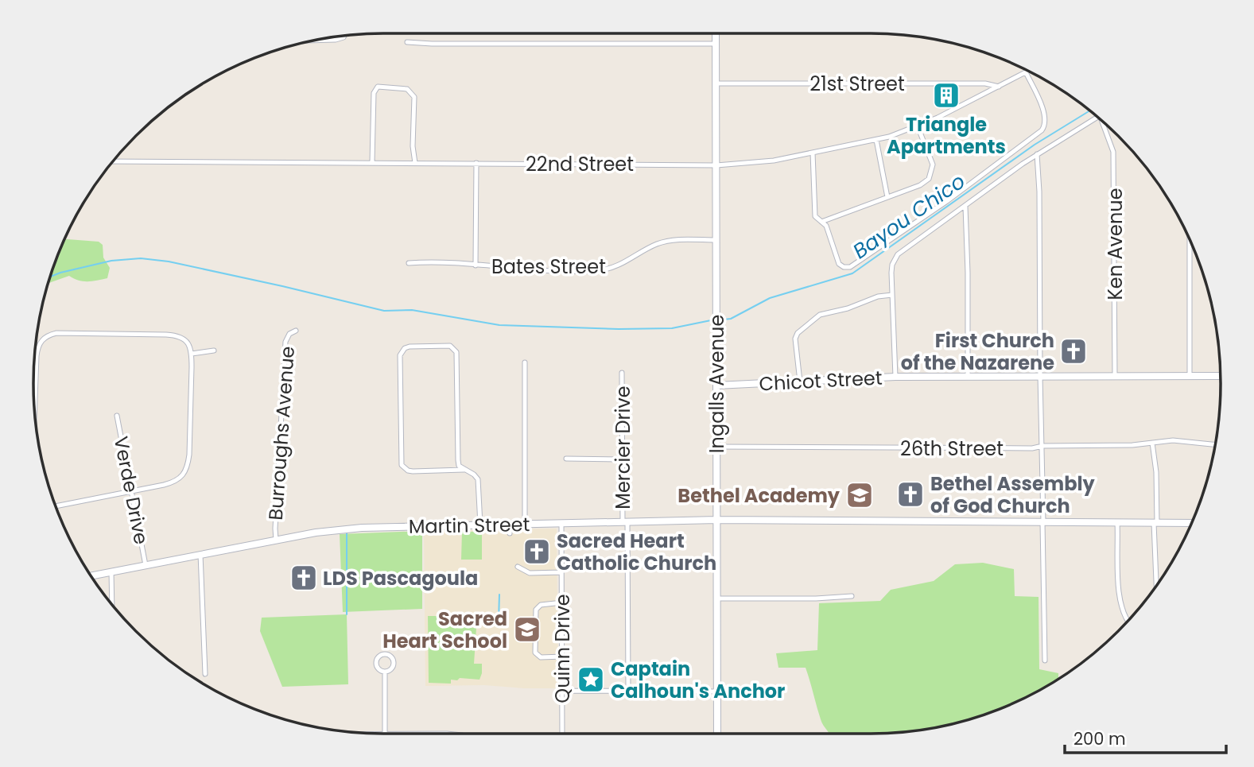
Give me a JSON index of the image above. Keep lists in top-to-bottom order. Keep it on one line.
{"streets":{"main road":["Chicot Street","Ingalls Avenue","Martin Street"],"street":["21st Street","22nd Street","Ken Avenue","Bates Street","Burroughs Avenue","Mercier Drive","26th Street","Verde Drive","Quinn Drive"]},"crossings":[["21st Street","22nd Street"],["21st Street","Ingalls Avenue"],["22nd Street","Ingalls Avenue"],["Ken Avenue","Chicot Street"],["Bates Street","Ingalls Avenue"],["Chicot Street","Ingalls Avenue"],["Ingalls Avenue","26th Street"],["Ingalls Avenue","Martin Street"],["Burroughs Avenue","Martin Street"],["Mercier Drive","Martin Street"],["Verde Drive","Martin Street"],["Martin Street","Quinn Drive"]],"water":["Bayou Chico"],"places":{"building":["Triangle Apartments"],"church":["First Church of the Nazarene","Bethel Assembly of God Church","Sacred Heart Catholic Church","LDS Pascagoula"],"school or university":["Bethel Academy","Sacred Heart School"],"place":["Captain Calhoun's Anchor"]},"scale_bar":"200 m"}
